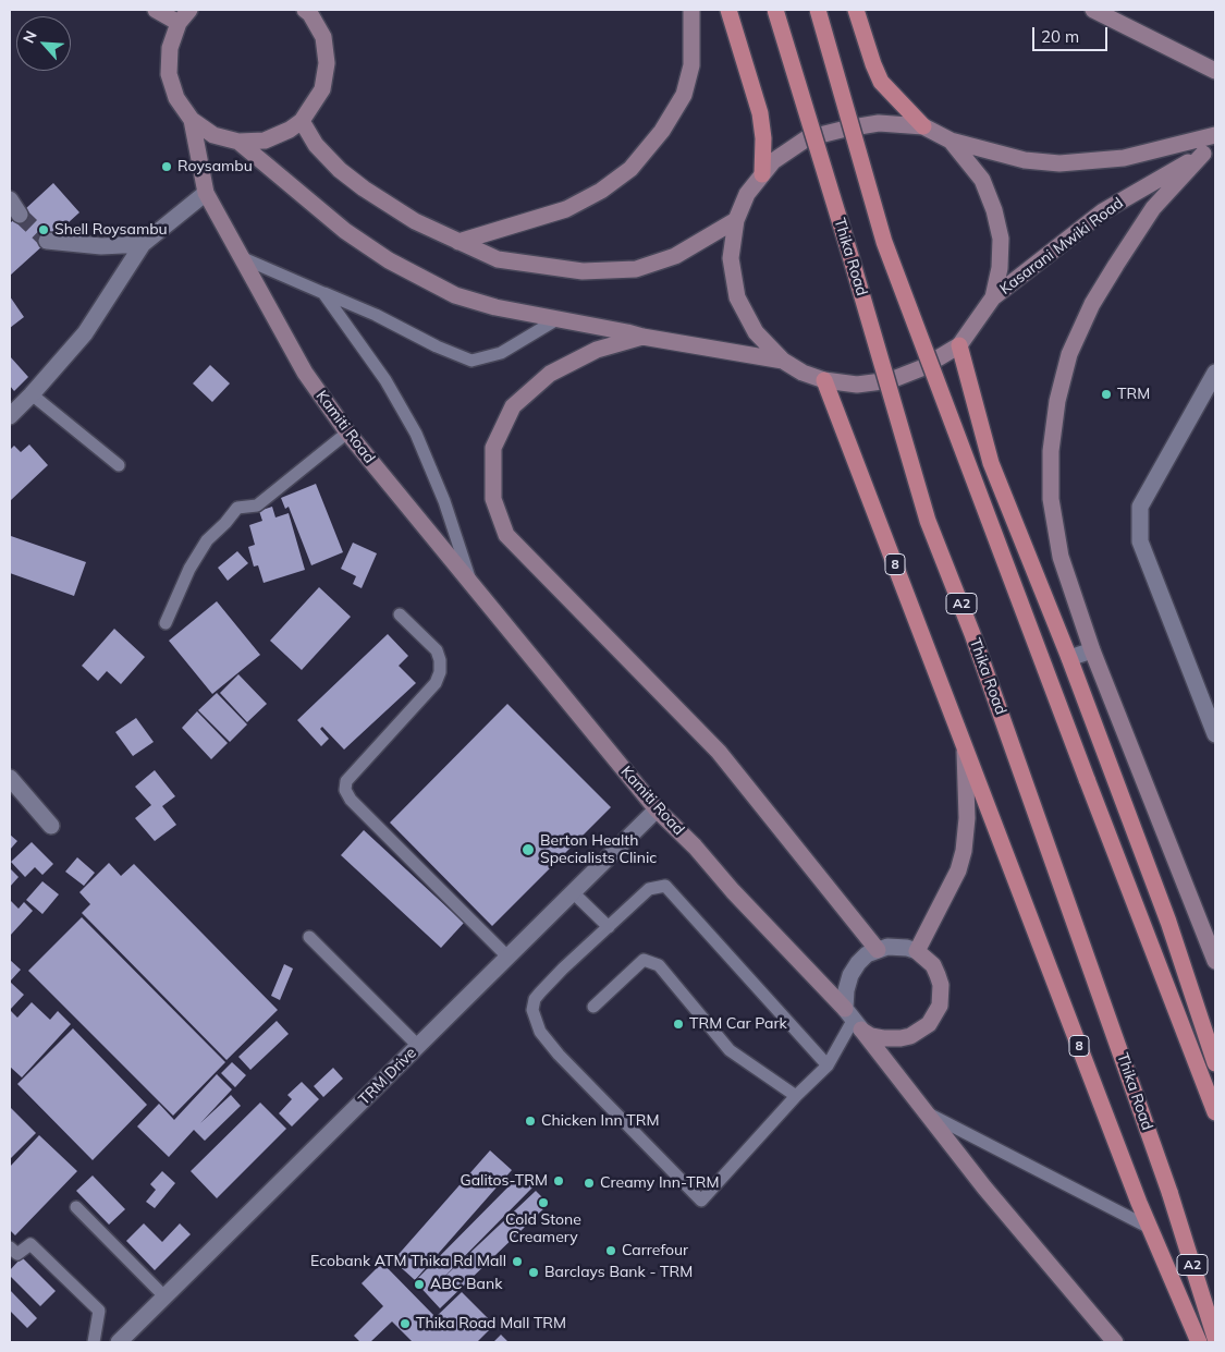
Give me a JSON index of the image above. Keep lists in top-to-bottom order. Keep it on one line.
{"streets":{"highway":["Thika Road","8","A2"],"main road":["Kasarani Mwiki Road","Kamiti Road"],"street":["TRM Drive"]},"crossings":[["Kamiti Road","TRM Drive"]],"places":["Roysambu","Shell Roysambu","TRM","Berton Health Specialists Clinic","TRM Car Park","Chicken Inn TRM","Galitos-TRM","Creamy Inn-TRM","Cold Stone Creamery","Carrefour","Ecobank ATM Thika Rd Mall","Barclays Bank - TRM","ABC Bank","Thika Road Mall TRM"],"scale_bar":"20 m","north":"top left"}
